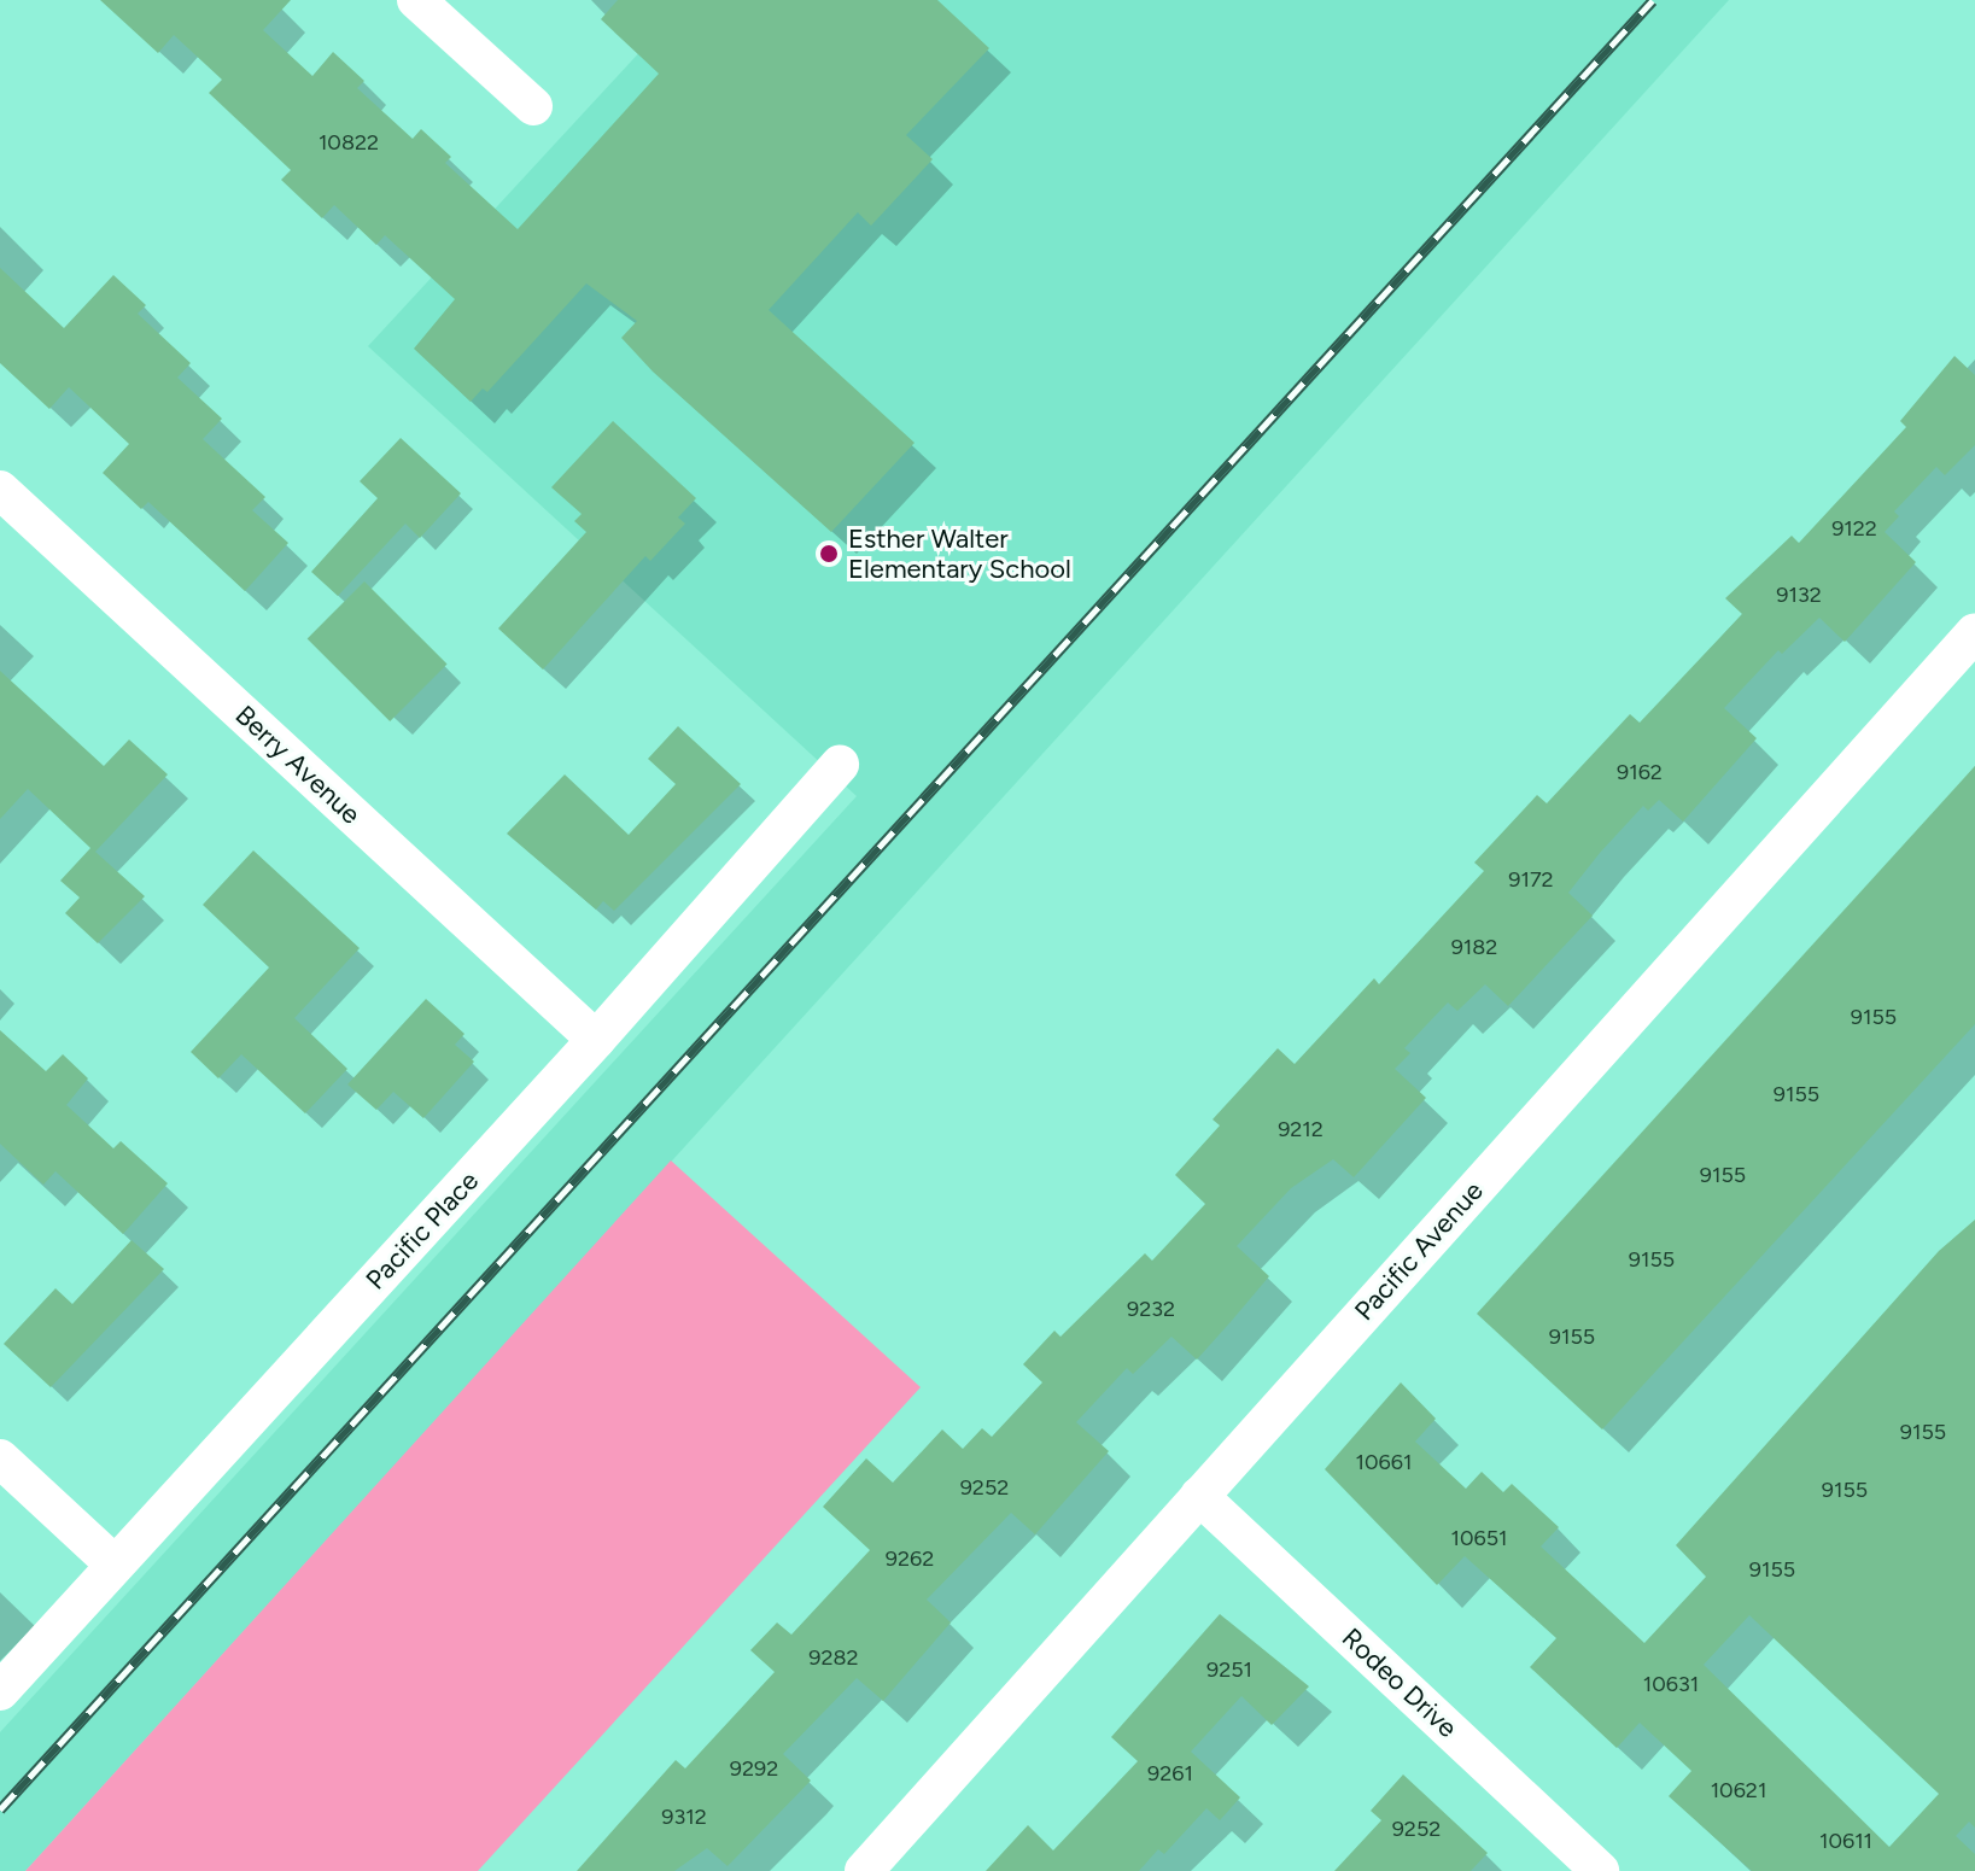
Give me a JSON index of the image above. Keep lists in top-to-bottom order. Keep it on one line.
{"streets":{"street":["Berry Avenue","Pacific Place","Pacific Avenue","Rodeo Drive"]},"crossings":[["Berry Avenue","Pacific Place"],["Pacific Avenue","Rodeo Drive"]],"places":["Esther Walter Elementary School"],"house_numbers":["10822","9122","9132","9162","9172","9182","9155","9155","9212","9155","9155","9232","9155","9155","10661","9252","9155","10651","9262","9155","9282","9251","10631","9292","9261","10621","9312","9252","10611"]}
